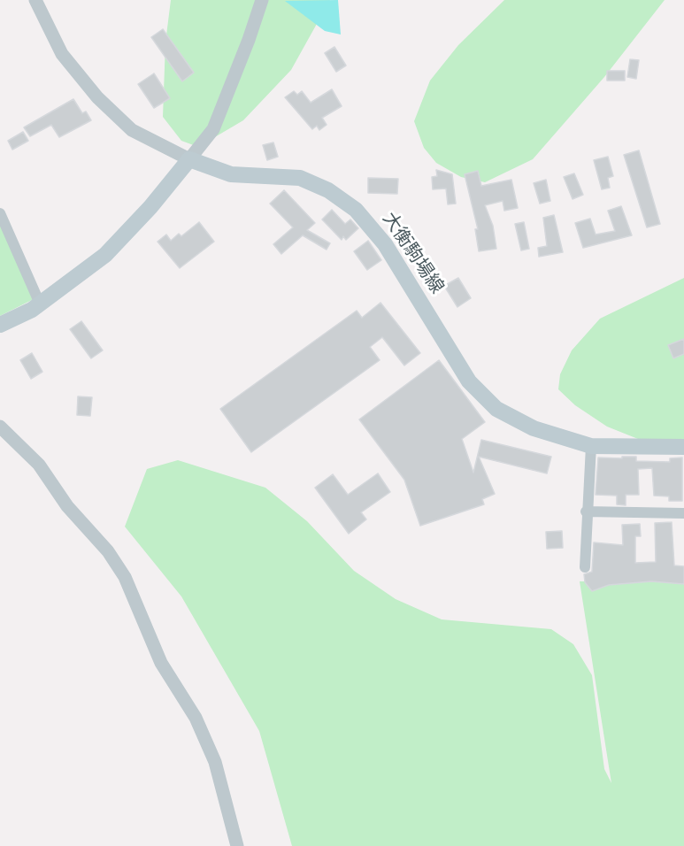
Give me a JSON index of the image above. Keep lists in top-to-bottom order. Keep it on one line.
{"streets":{"main road":["大衡駒場線"]}}
